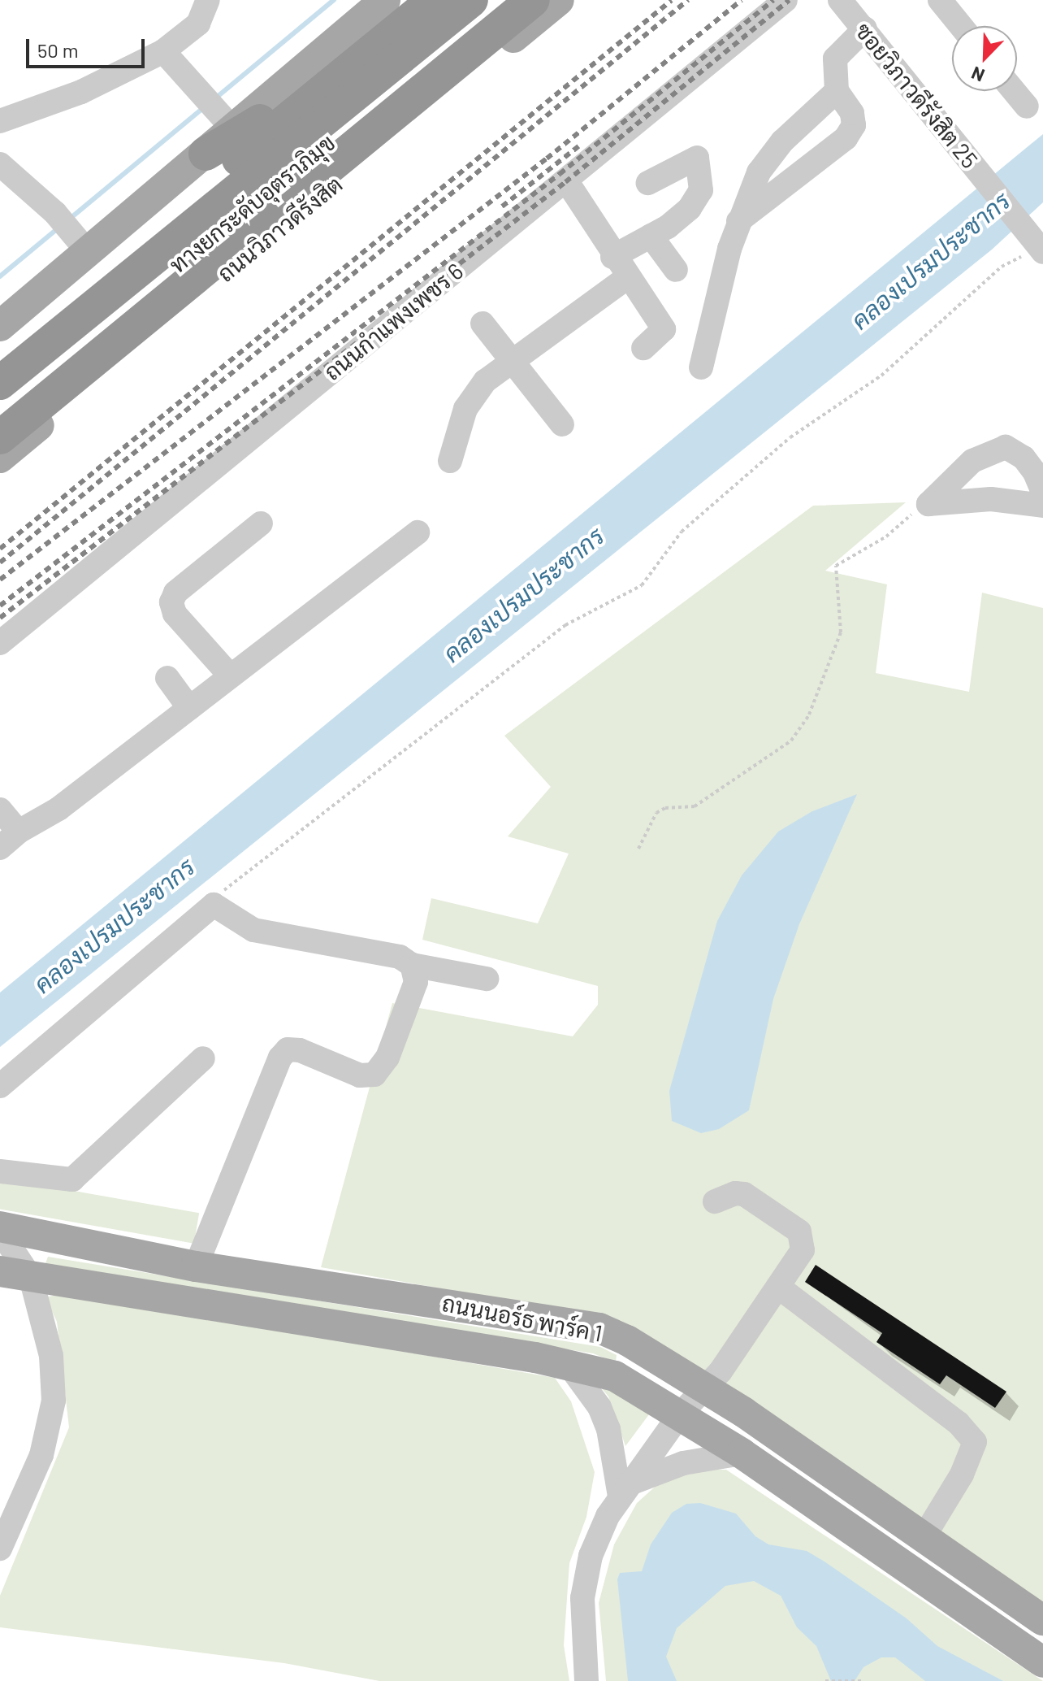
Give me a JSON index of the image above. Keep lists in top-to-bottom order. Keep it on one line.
{"streets":{"highway":["ทางยกระดับอุตราภิมุข","ถนนวิภาวดีรังสิต"],"main road":["ถนนนอร์ธ พาร์ค 1"],"street":["ซอยวิภาวดีรังสิต 25","ถนนกำแพงเพชร 6"]},"water":["คลองเปรมประชากร"],"scale_bar":"50 m","north":"bottom left"}
